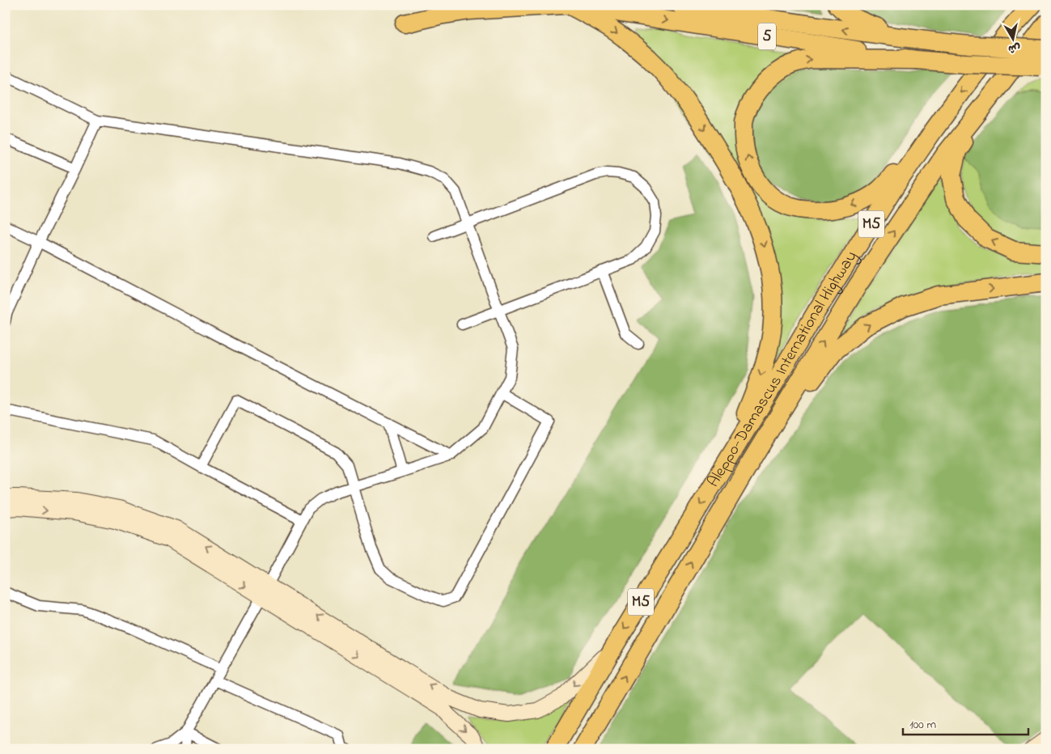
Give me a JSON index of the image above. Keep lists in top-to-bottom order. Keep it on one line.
{"streets":{"highway":["5","M5","Aleppo-Damascus International Highway"]},"crossings":[["M5","Aleppo-Damascus International Highway"]],"scale_bar":"100 m","north":"bottom"}
